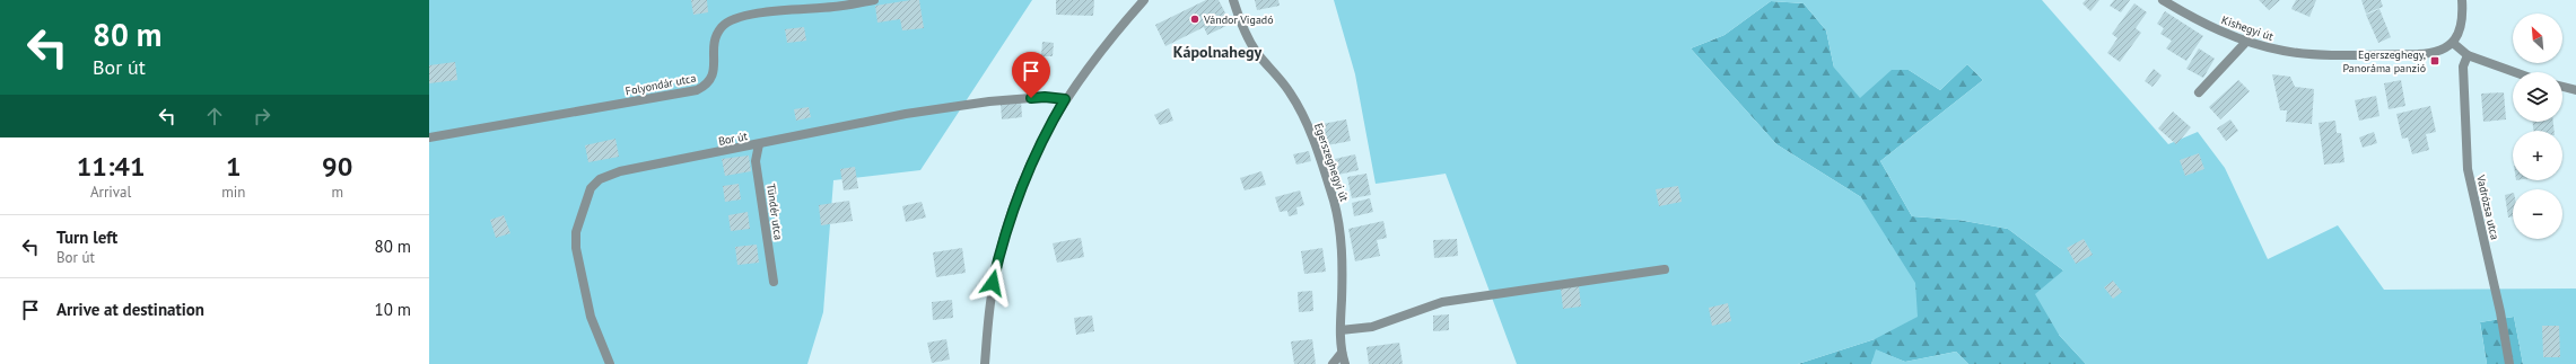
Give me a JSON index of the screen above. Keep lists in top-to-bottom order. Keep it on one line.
{"streets":{"street":["Kishegyi út","Folyondár utca","Bor út","Egerszeghegyi út","Vadrózsa utca","Tündér utca"]},"crossings":[["Bor út","Tündér utca"]],"districts":["Kápolnahegy"],"places":{"other":["Vándor Vigadó"],"transit":["Egerszeghegy, Panoráma panzió"]},"north":"top left","page":{"turn":["80 m","Bor út"],"map_buttons":["+","−"],"eta":["11:41","Arrival","1","min","90","m"],"list":[{"name":"Turn left","note":"Bor út","value":"80 m"},{"name":"Arrive at destination","value":"10 m"}]}}
